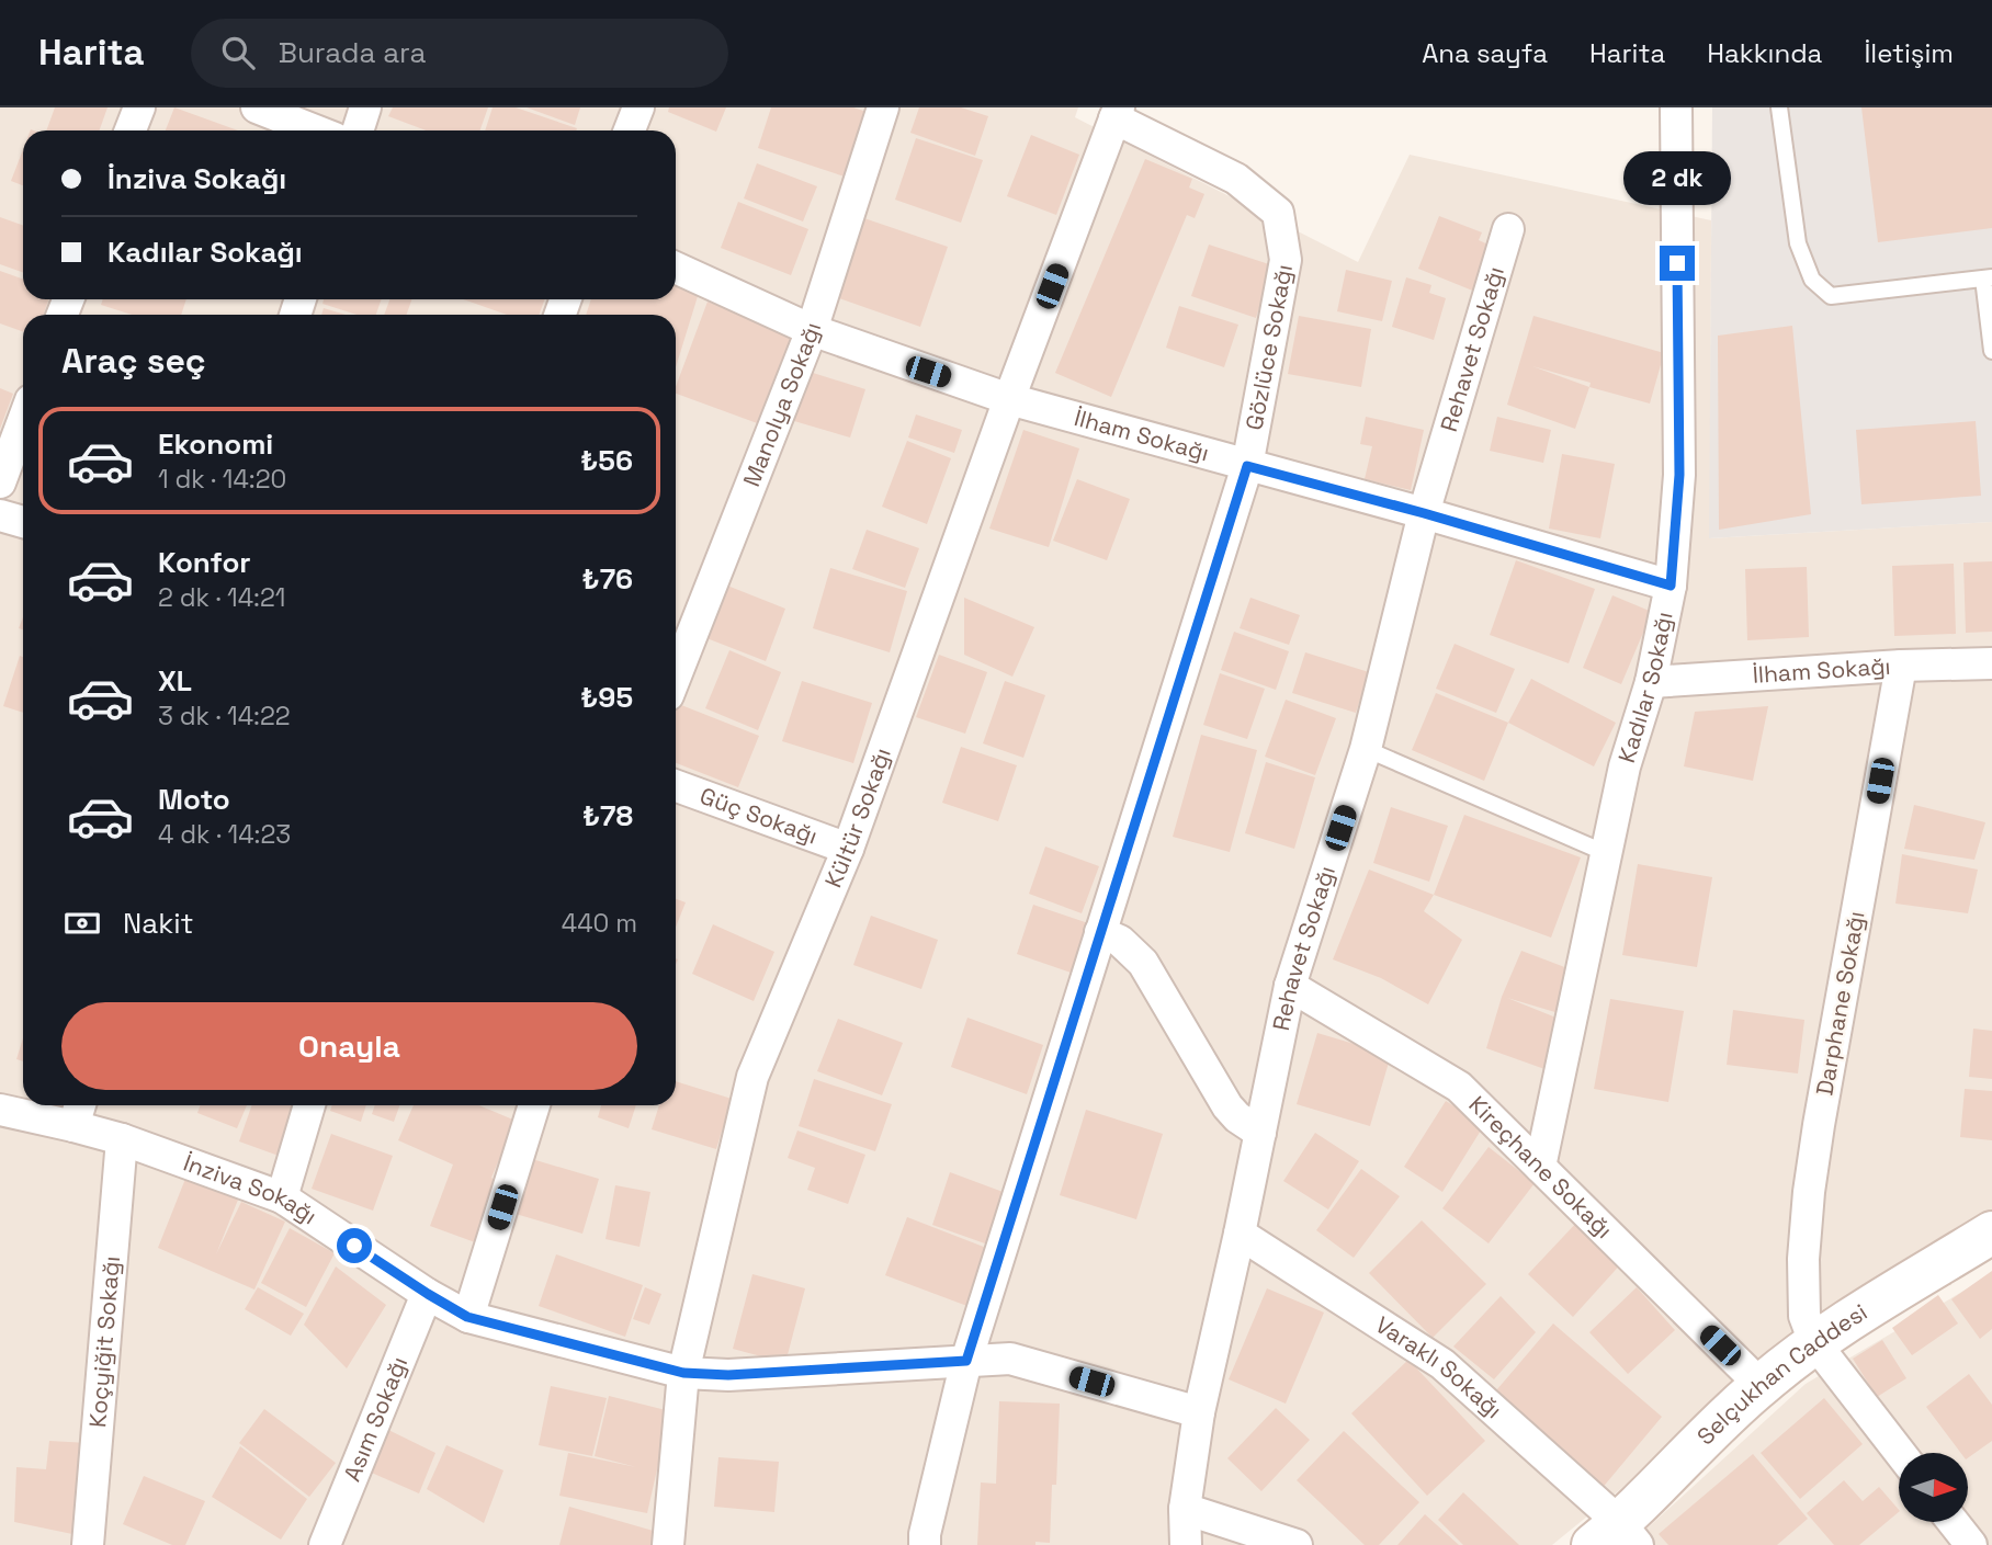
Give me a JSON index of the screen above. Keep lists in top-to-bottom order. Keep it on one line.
{"streets":{"street":["Gözlüce Sokağı","Rehavet Sokağı","Manolya Sokağı","İlham Sokağı","Kadılar Sokağı","Güç Sokağı","Kültür Sokağı","Darphane Sokağı","Kireçhane Sokağı","İnziva Sokağı","Koçyiğit Sokağı","Varaklı Sokağı","Selçukhan Caddesi","Asım Sokağı"]},"crossings":[["Gözlüce Sokağı","İlham Sokağı"],["Gözlüce Sokağı","Kültür Sokağı"],["Gözlüce Sokağı","İnziva Sokağı"],["Rehavet Sokağı","İlham Sokağı"],["Rehavet Sokağı","Kireçhane Sokağı"],["Rehavet Sokağı","İnziva Sokağı"],["Rehavet Sokağı","Varaklı Sokağı"],["Manolya Sokağı","İlham Sokağı"],["İlham Sokağı","Kadılar Sokağı"],["İlham Sokağı","Kültür Sokağı"],["İlham Sokağı","Darphane Sokağı"],["Kadılar Sokağı","Kireçhane Sokağı"],["Güç Sokağı","Kültür Sokağı"],["Kültür Sokağı","İnziva Sokağı"],["Darphane Sokağı","Selçukhan Caddesi"],["Kireçhane Sokağı","Selçukhan Caddesi"],["İnziva Sokağı","Koçyiğit Sokağı"],["İnziva Sokağı","Asım Sokağı"],["Varaklı Sokağı","Selçukhan Caddesi"]],"north":"right","page":{"header":"Harita","search":"Burada ara","nav":["Ana sayfa","Harita","Hakkında","İletişim"],"banner":["İnziva Sokağı","Kadılar Sokağı"],"bubble":"2 dk","heading":"Araç seç","list":[{"name":"Ekonomi","note":"1 dk · 14:20","value":"₺56"},{"name":"Konfor","note":"2 dk · 14:21","value":"₺76"},{"name":"XL","note":"3 dk · 14:22","value":"₺95"},{"name":"Moto","note":"4 dk · 14:23","value":"₺78"}],"pay":["Nakit","440 m"],"buttons":"Onayla"}}
